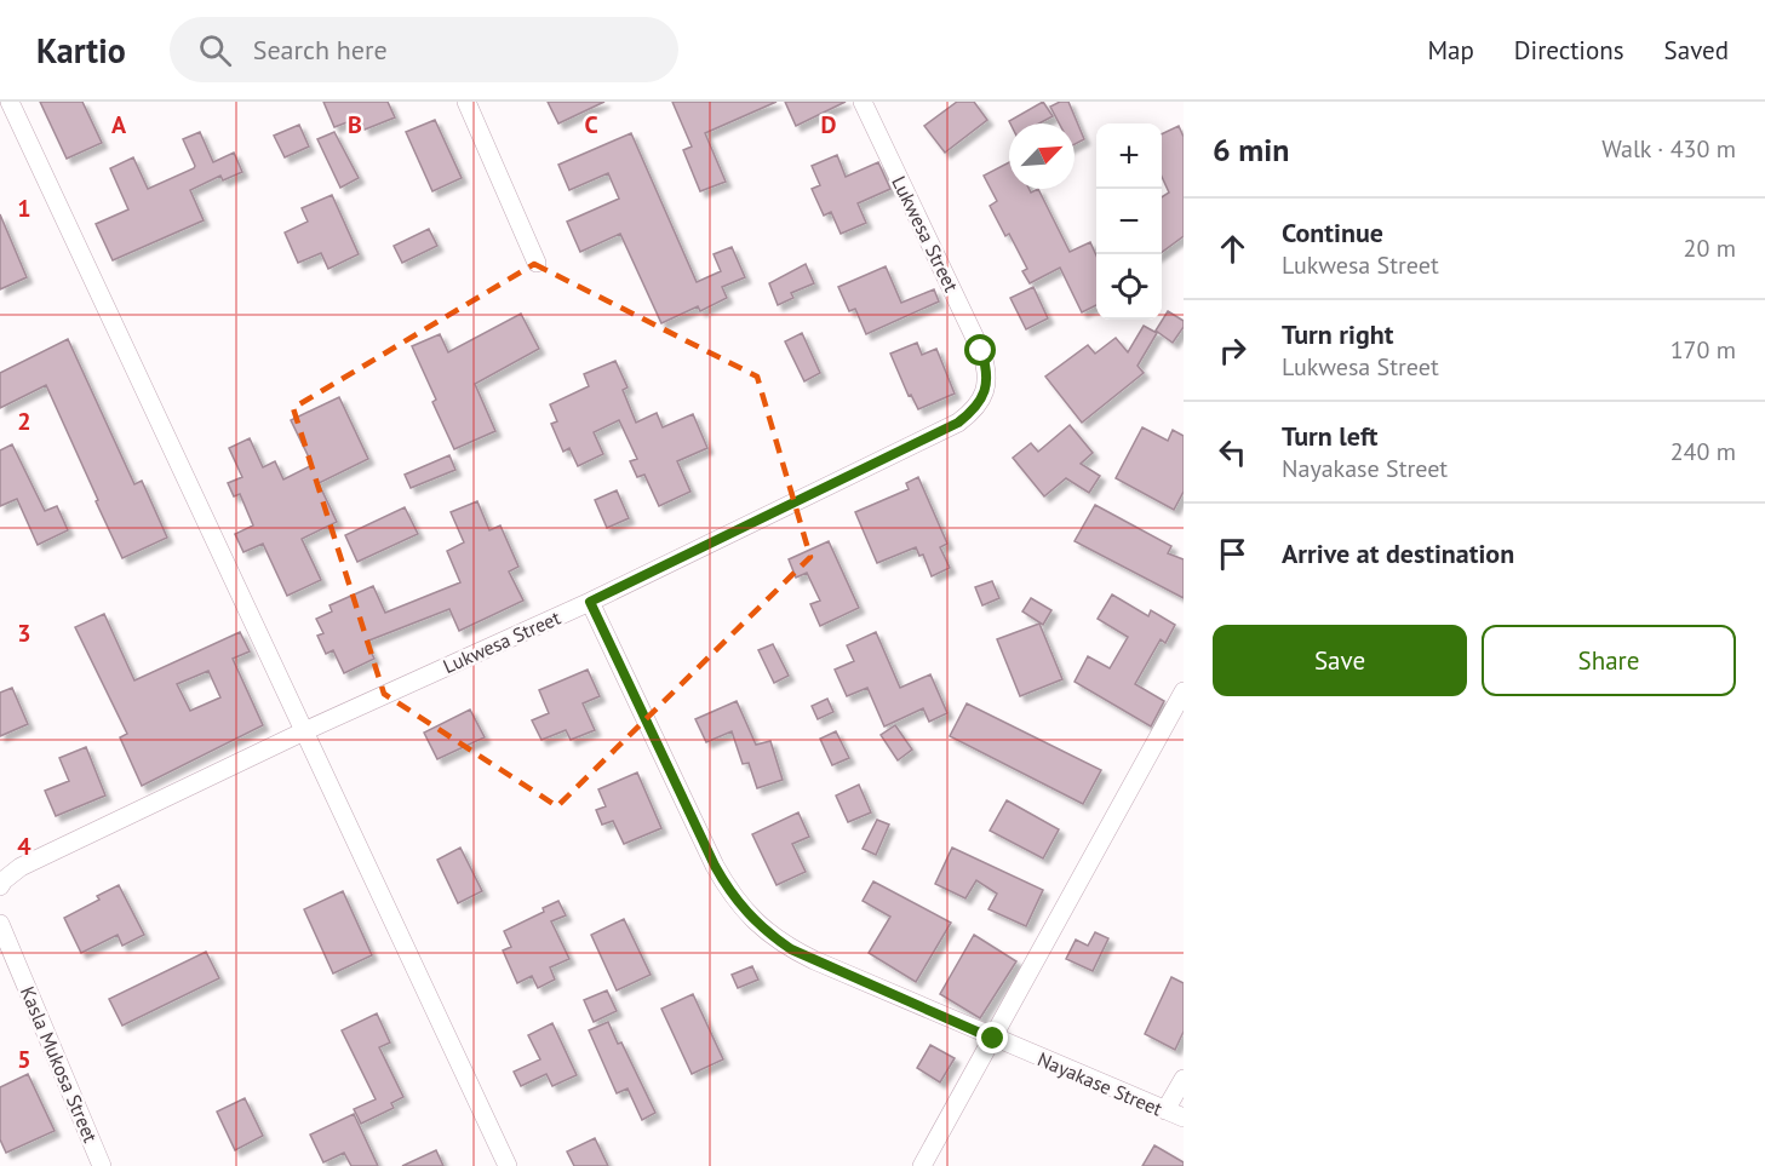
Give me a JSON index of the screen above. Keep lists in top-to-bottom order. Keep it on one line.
{"streets":{"street":["Lukwesa Street","Kasla Mukosa Street","Nayakase Street"]},"crossings":[["Lukwesa Street","Nayakase Street"]],"north":"top right","page":{"header":"Kartio","search":"Search here","nav":["Map","Directions","Saved"],"heading":["6 min","Walk · 430 m"],"map_buttons":["+","−"],"list":[["Continue","Lukwesa Street","20 m"],["Turn right","Lukwesa Street","170 m"],["Turn left","Nayakase Street","240 m"],"Arrive at destination"],"buttons":["Save","Share"]},"grid":{"columns":["A","B","C","D"],"rows":["1","2","3","4","5"]}}
